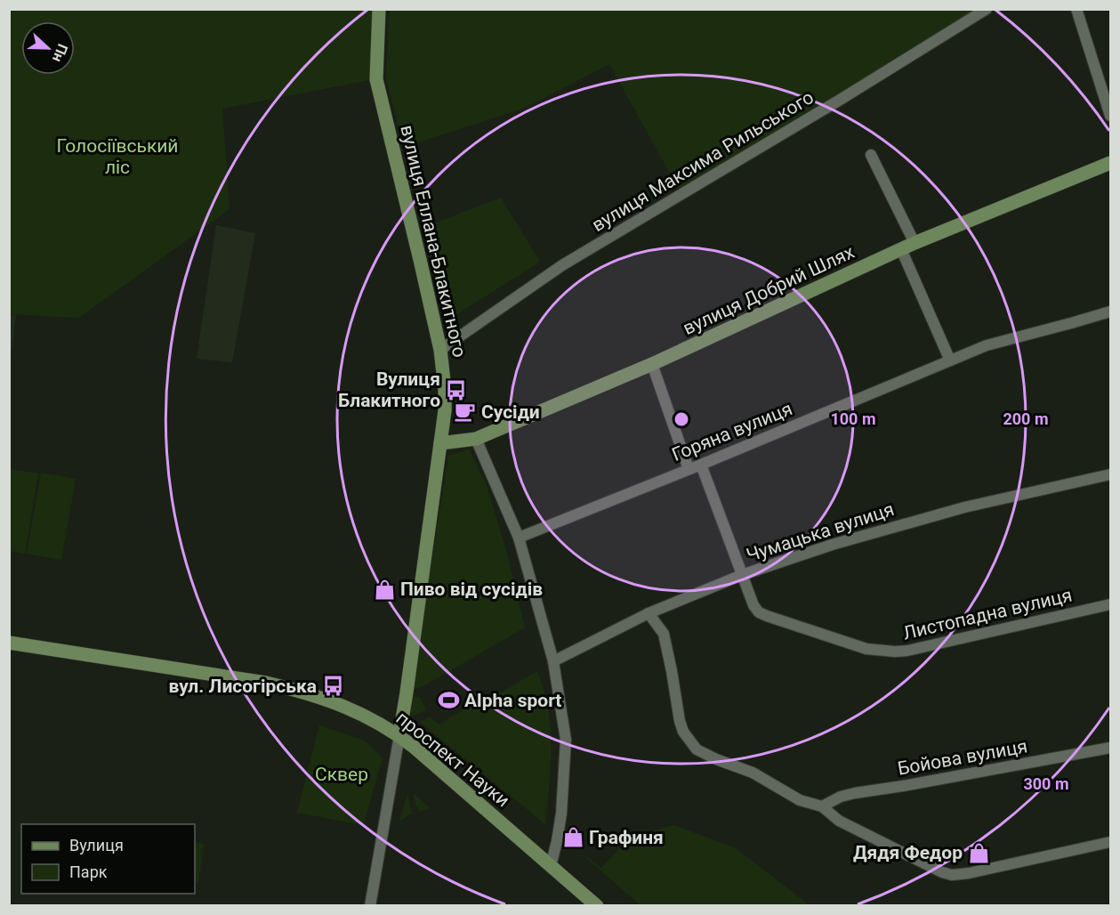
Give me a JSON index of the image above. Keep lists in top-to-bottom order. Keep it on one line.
{"streets":{"street":["вулиця Максима Рильського","вулиця Еллана-Блакитного","вулиця Добрий Шлях","Горяна вулиця","Чумацька вулиця","Листопадна вулиця","Бойова вулиця","проспект Науки"]},"crossings":[["вулиця Максима Рильського","вулиця Еллана-Блакитного"],["вулиця Еллана-Блакитного","вулиця Добрий Шлях"],["вулиця Еллана-Блакитного","проспект Науки"],["Горяна вулиця","Листопадна вулиця"],["Чумацька вулиця","Листопадна вулиця"]],"parks":["Голосіївський ліс","Сквер"],"places":{"bus stop":["Вулиця Блакитного","вул. Лисогірська"],"cafe":["Сусіди"],"shop":["Пиво від сусідів","Графиня","Дядя Федор"],"sports":["Alpha sport"]},"legend":["Вулиця","Парк"],"north":"right","rings":["100 m","200 m","300 m"]}
